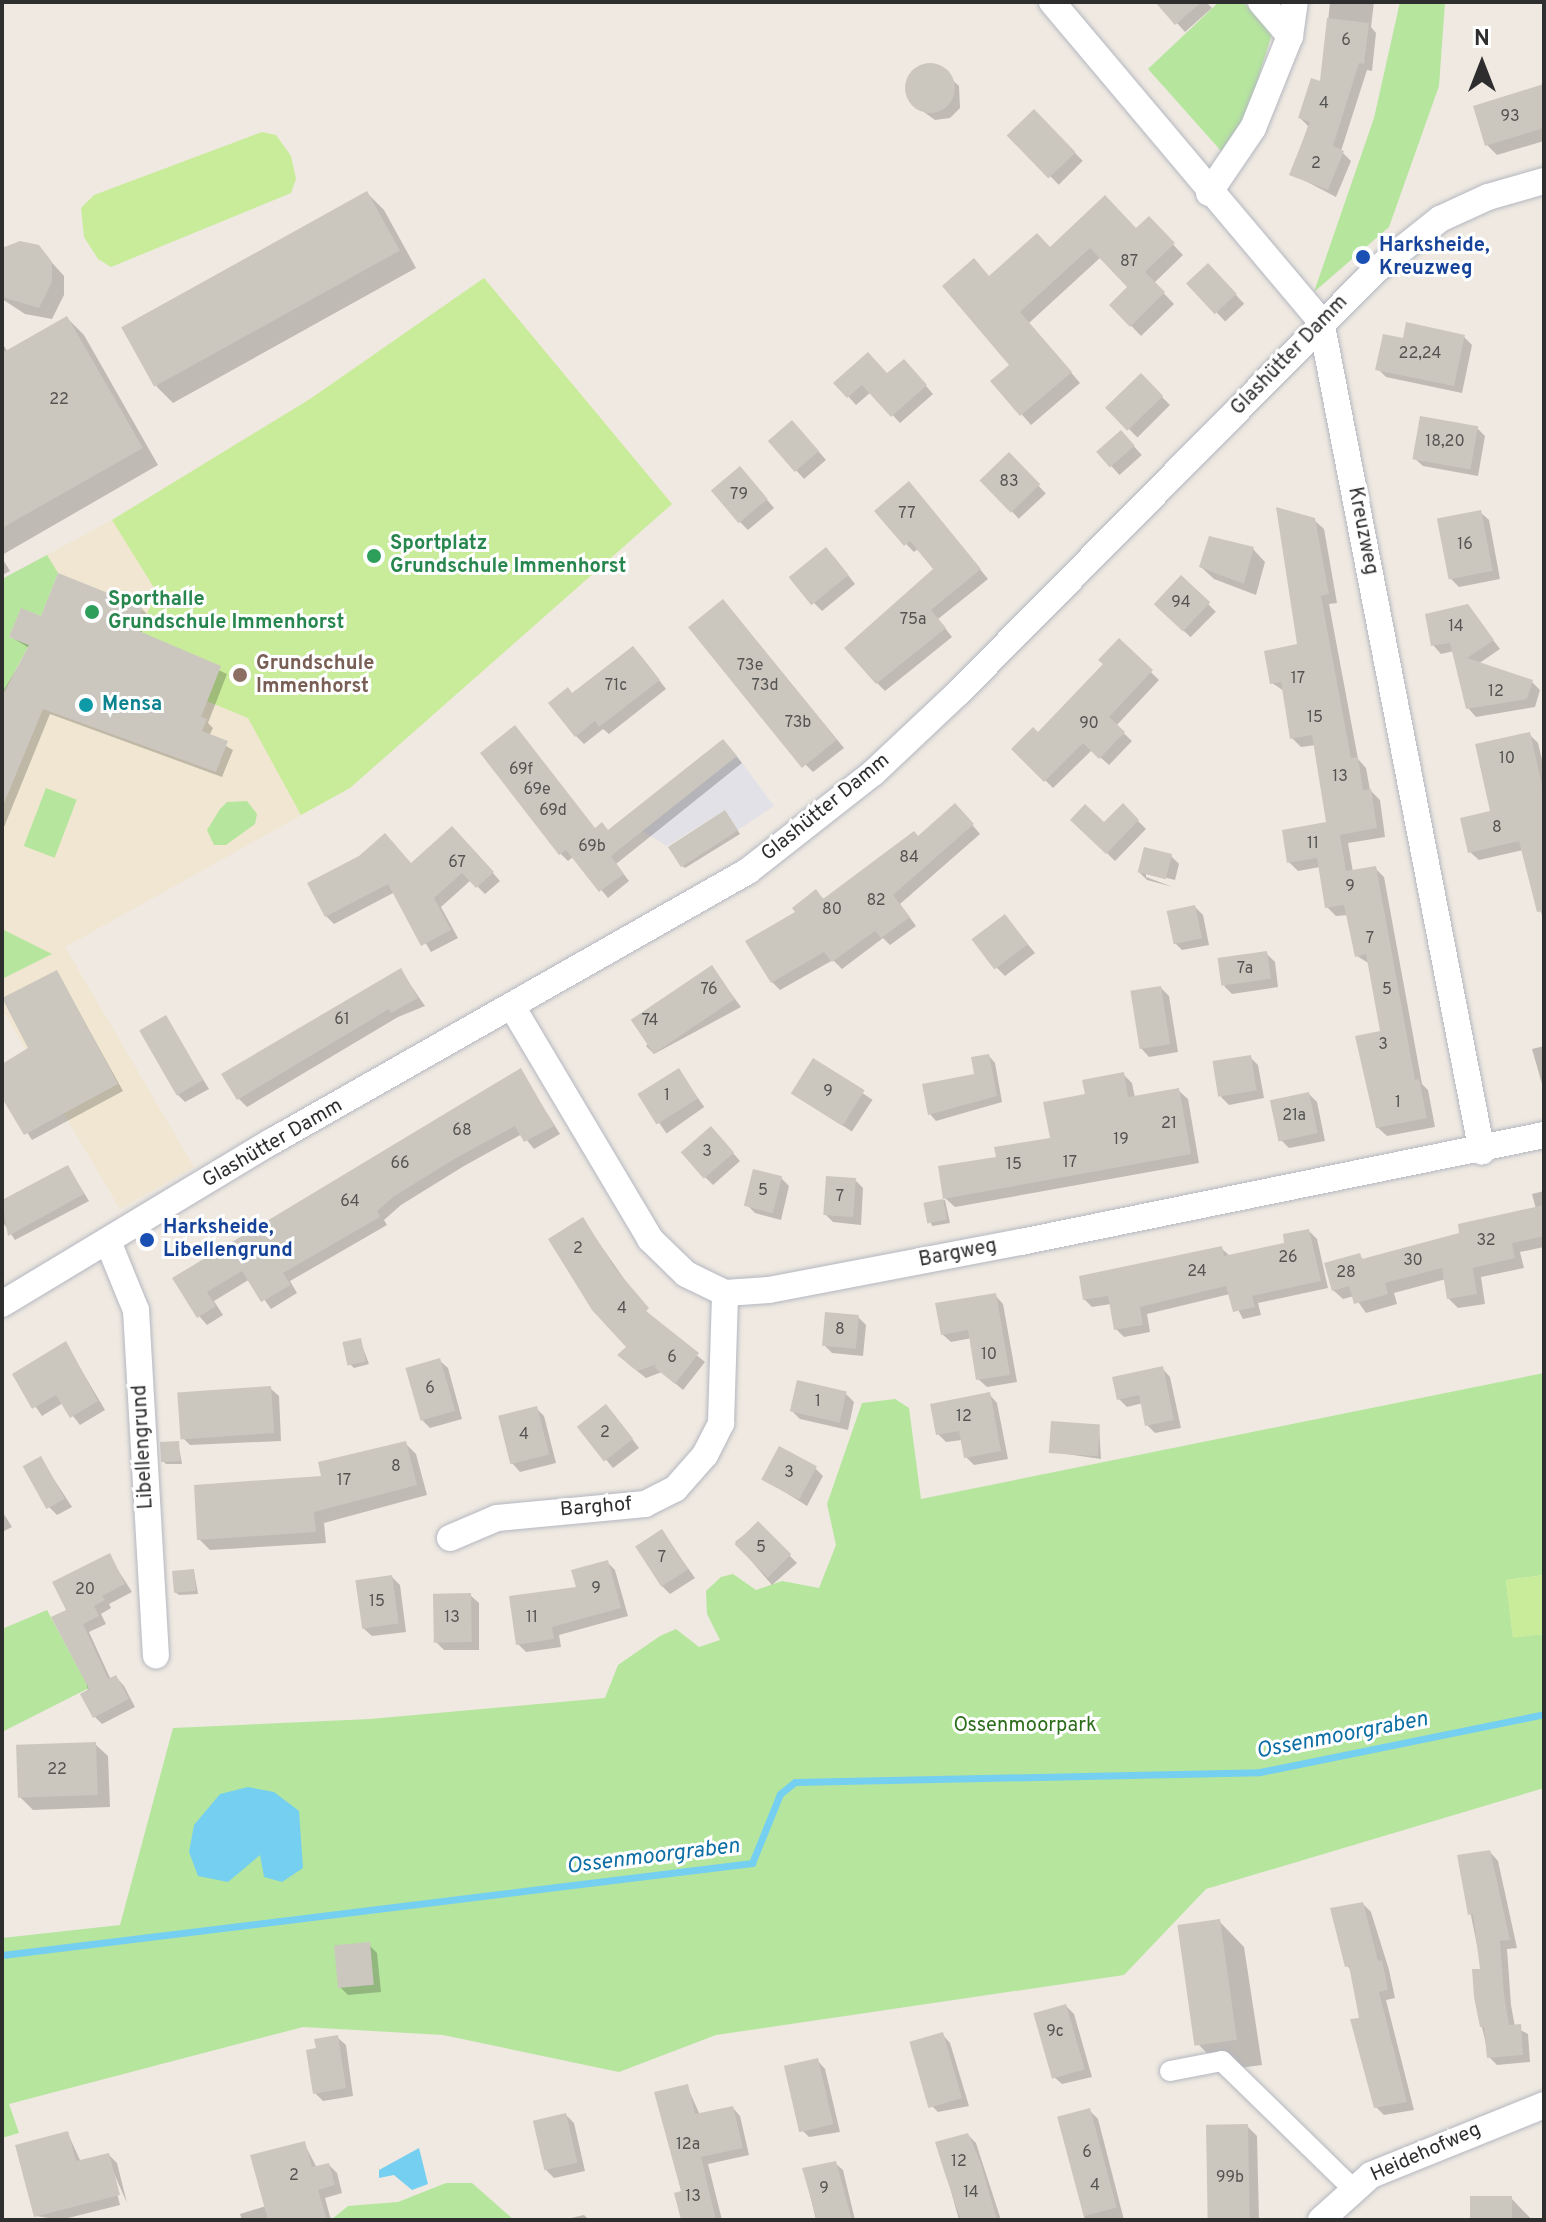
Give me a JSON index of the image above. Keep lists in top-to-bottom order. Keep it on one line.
{"streets":{"street":["Glashütter Damm","Kreuzweg","Bargweg","Libellengrund","Barghof","Heidehofweg"]},"crossings":[["Glashütter Damm","Kreuzweg"],["Glashütter Damm","Libellengrund"],["Kreuzweg","Bargweg"],["Bargweg","Barghof"]],"water":["Ossenmoorgraben"],"parks":["Ossenmoorpark"],"places":["Harksheide, Kreuzweg","Sportplatz Grundschule Immenhorst","Sporthalle Grundschule Immenhorst","Grundschule Immenhorst","Mensa","Harksheide, Libellengrund"],"house_numbers":["6","4","93","2","87","22,24","22","18,20","83","79","77","16","94","75a","14","73e","17","71c","73d","12","15","73b","90","10","69f","13","69e","69d","8","11","69b","84","67","9","82","80","7","7a","76","5","61","74","3","9","1","1","21a","21","68","19","3","17","66","15","5","7","64","32","2","26","30","24","28","4","8","10","6","6","1","12","2","4","8","3","17","5","7","9","20","15","13","11","22","9c","12a","6","12","2","99b","4","9","14","13"],"north":"top"}
